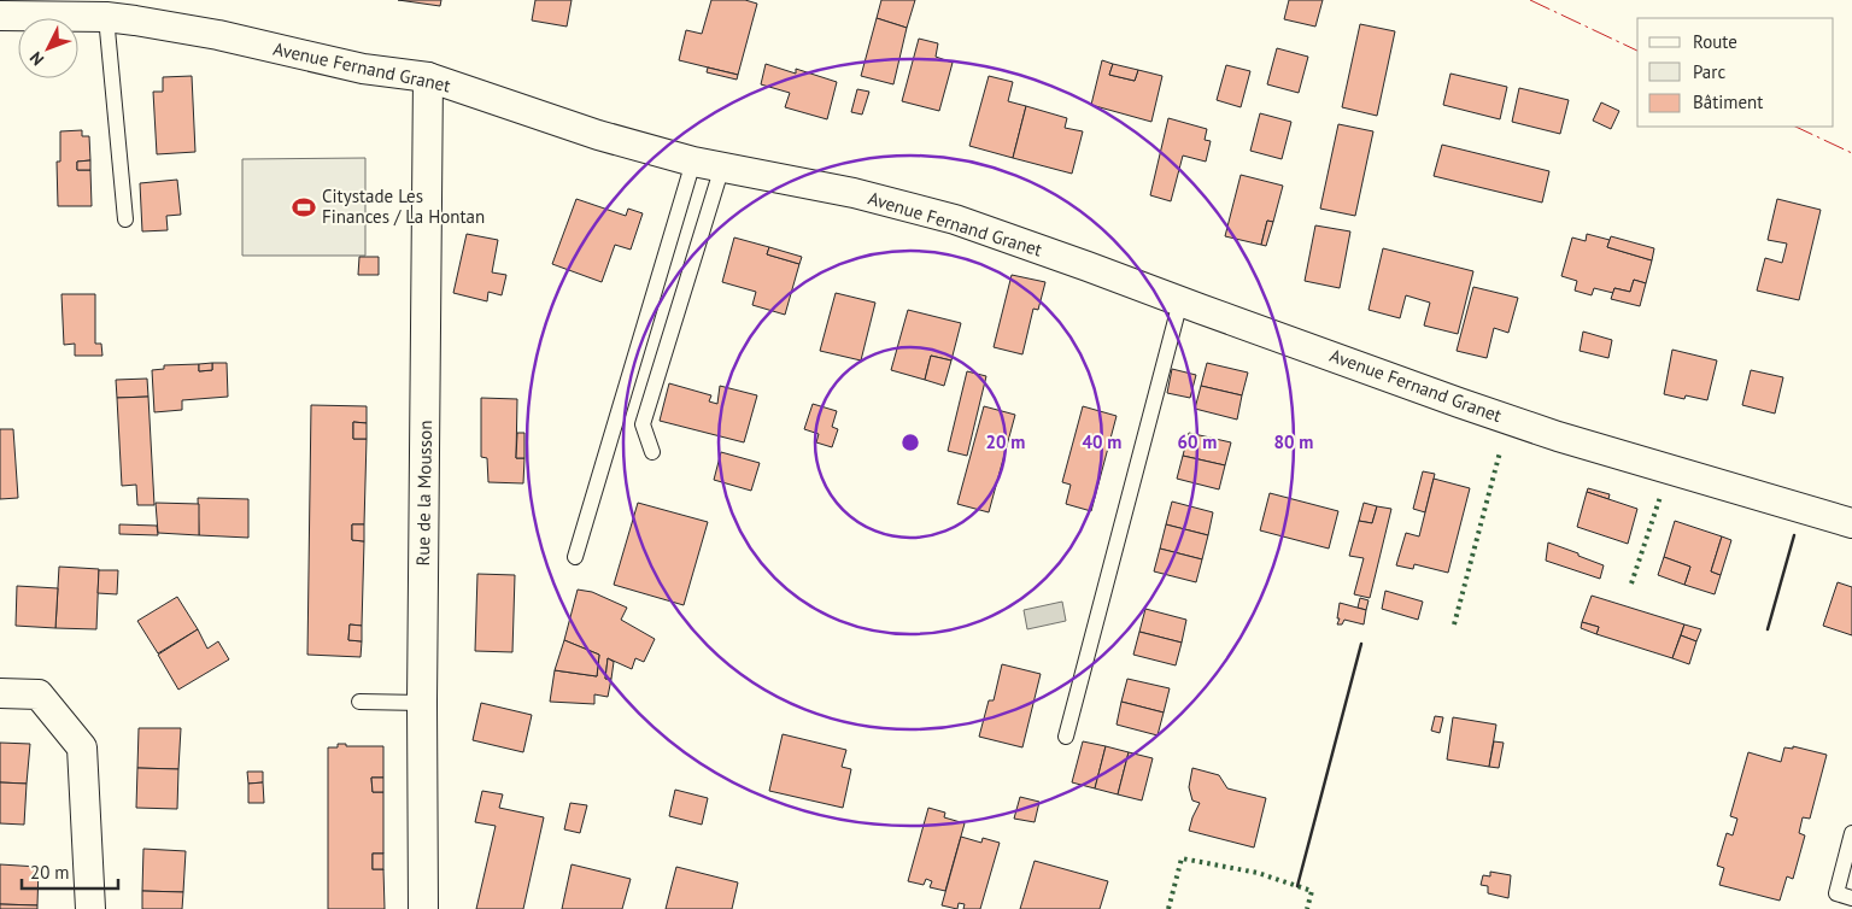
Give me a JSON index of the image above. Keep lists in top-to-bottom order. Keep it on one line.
{"streets":{"street":["Avenue Fernand Granet","Rue de la Mousson"]},"crossings":[["Avenue Fernand Granet","Rue de la Mousson"]],"places":{"sports":["Citystade Les Finances / La Hontan"]},"legend":["Route","Parc","Bâtiment"],"scale_bar":"20 m","north":"bottom left","rings":["20 m","40 m","60 m","80 m"]}
